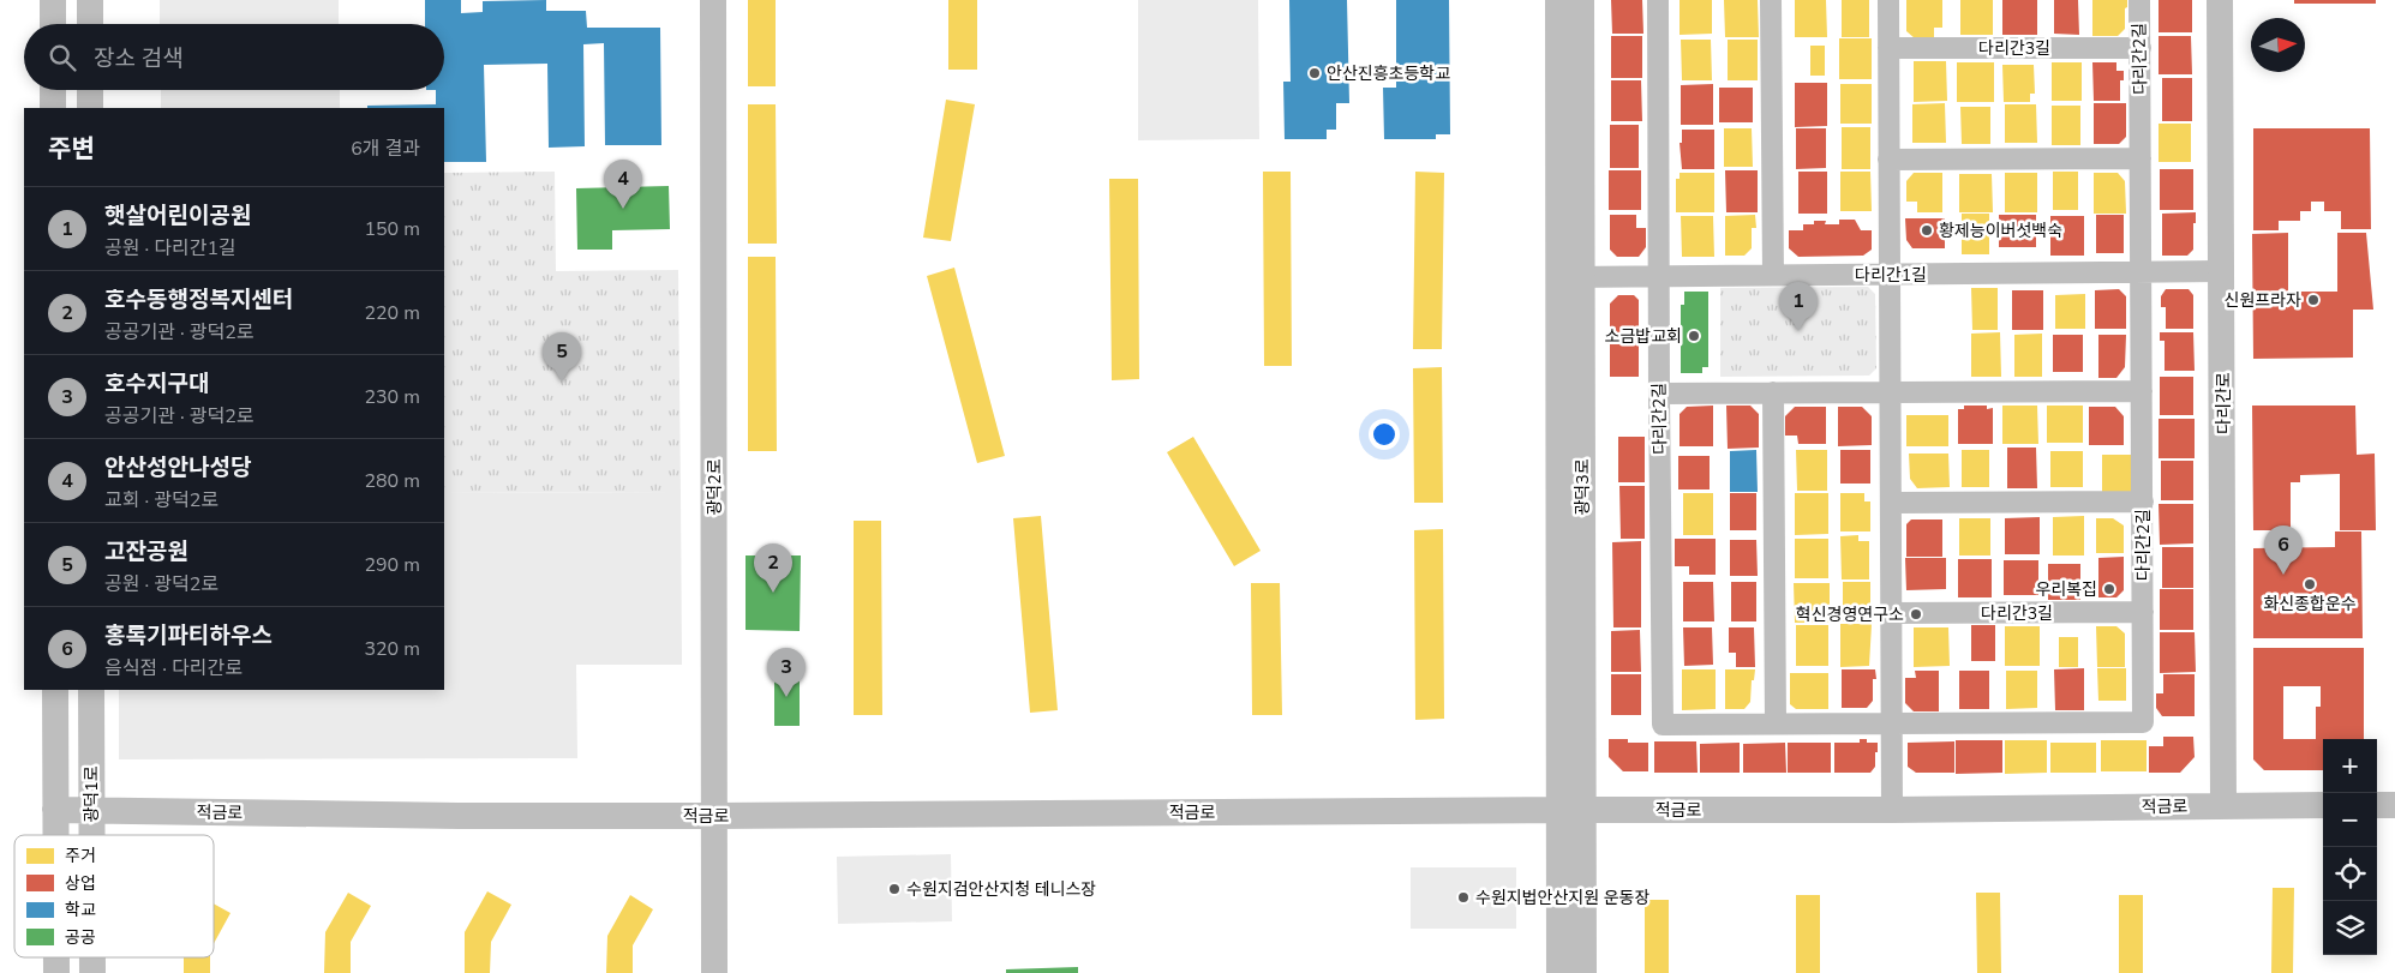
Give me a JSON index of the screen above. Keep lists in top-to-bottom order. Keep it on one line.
{"streets":{"street":["다리간3길","다리간2길","다리간1길","다리간로","광덕2로","광덕3로","광덕1로","적금로"]},"crossings":[["다리간3길","다리간2길"],["다리간2길","다리간1길"],["다리간1길","다리간로"],["다리간1길","광덕3로"],["다리간로","적금로"],["광덕2로","적금로"],["광덕3로","적금로"],["광덕1로","적금로"]],"places":["안산진흥초등학교","황제능이버섯백숙","신원프라자","소금밥교회","화신종합운수","우리복집","혁신경영연구소","수원지검안산지청 테니스장","수원지법안산지원 운동장"],"legend":["주거","상업","학교","공공"],"north":"right","page":{"search":"장소 검색","heading":["주변","6개 결과"],"pins":["4","1","5","6","2","3"],"list":[{"mark":"1","name":"햇살어린이공원","note":"공원 · 다리간1길","value":"150 m"},{"mark":"2","name":"호수동행정복지센터","note":"공공기관 · 광덕2로","value":"220 m"},{"mark":"3","name":"호수지구대","note":"공공기관 · 광덕2로","value":"230 m"},{"mark":"4","name":"안산성안나성당","note":"교회 · 광덕2로","value":"280 m"},{"mark":"5","name":"고잔공원","note":"공원 · 광덕2로","value":"290 m"},{"mark":"6","name":"홍록기파티하우스","note":"음식점 · 다리간로","value":"320 m"}],"map_buttons":["+","−"]}}
